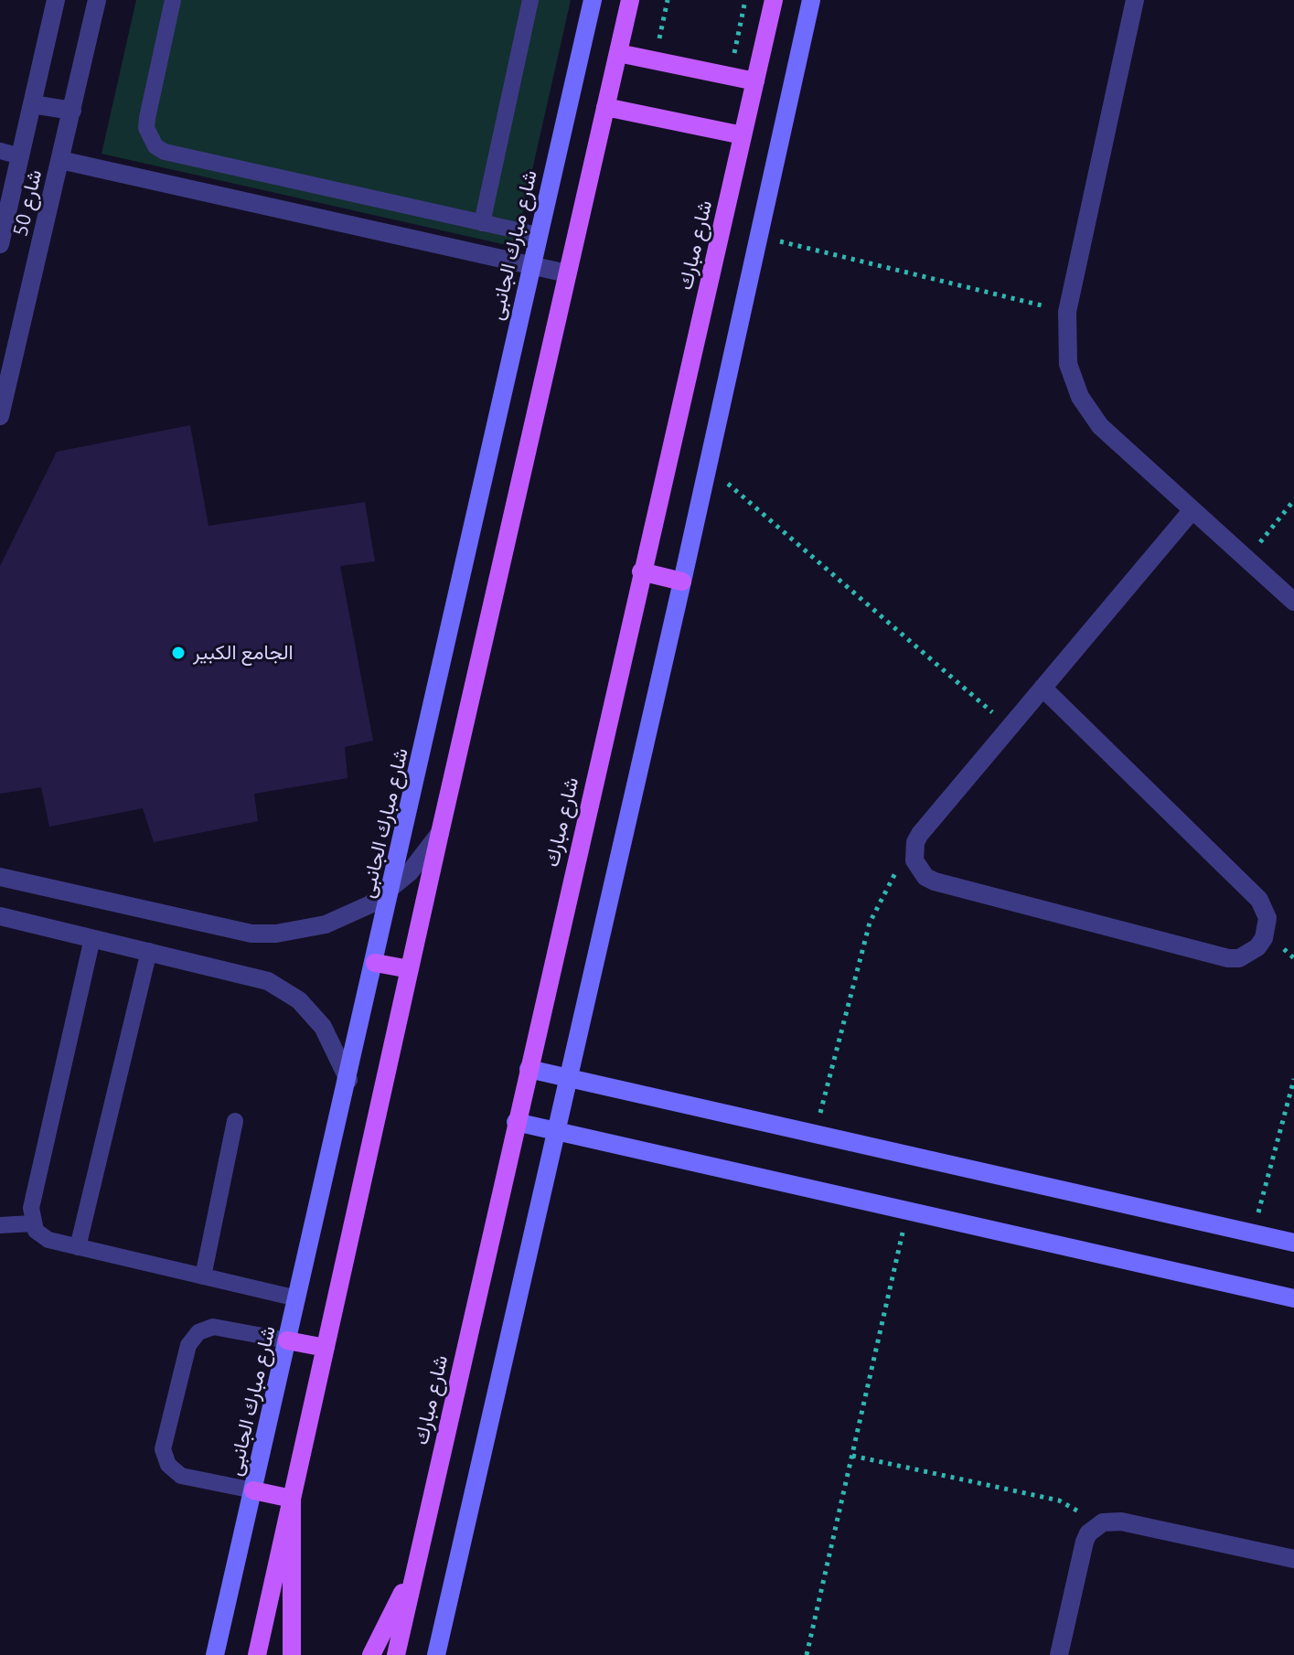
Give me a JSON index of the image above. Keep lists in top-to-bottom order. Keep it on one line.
{"streets":{"main road":["شارع مبارك الجانبى","شارع مبارك"],"street":["شارع 50"]},"places":["الجامع الكبير"]}
